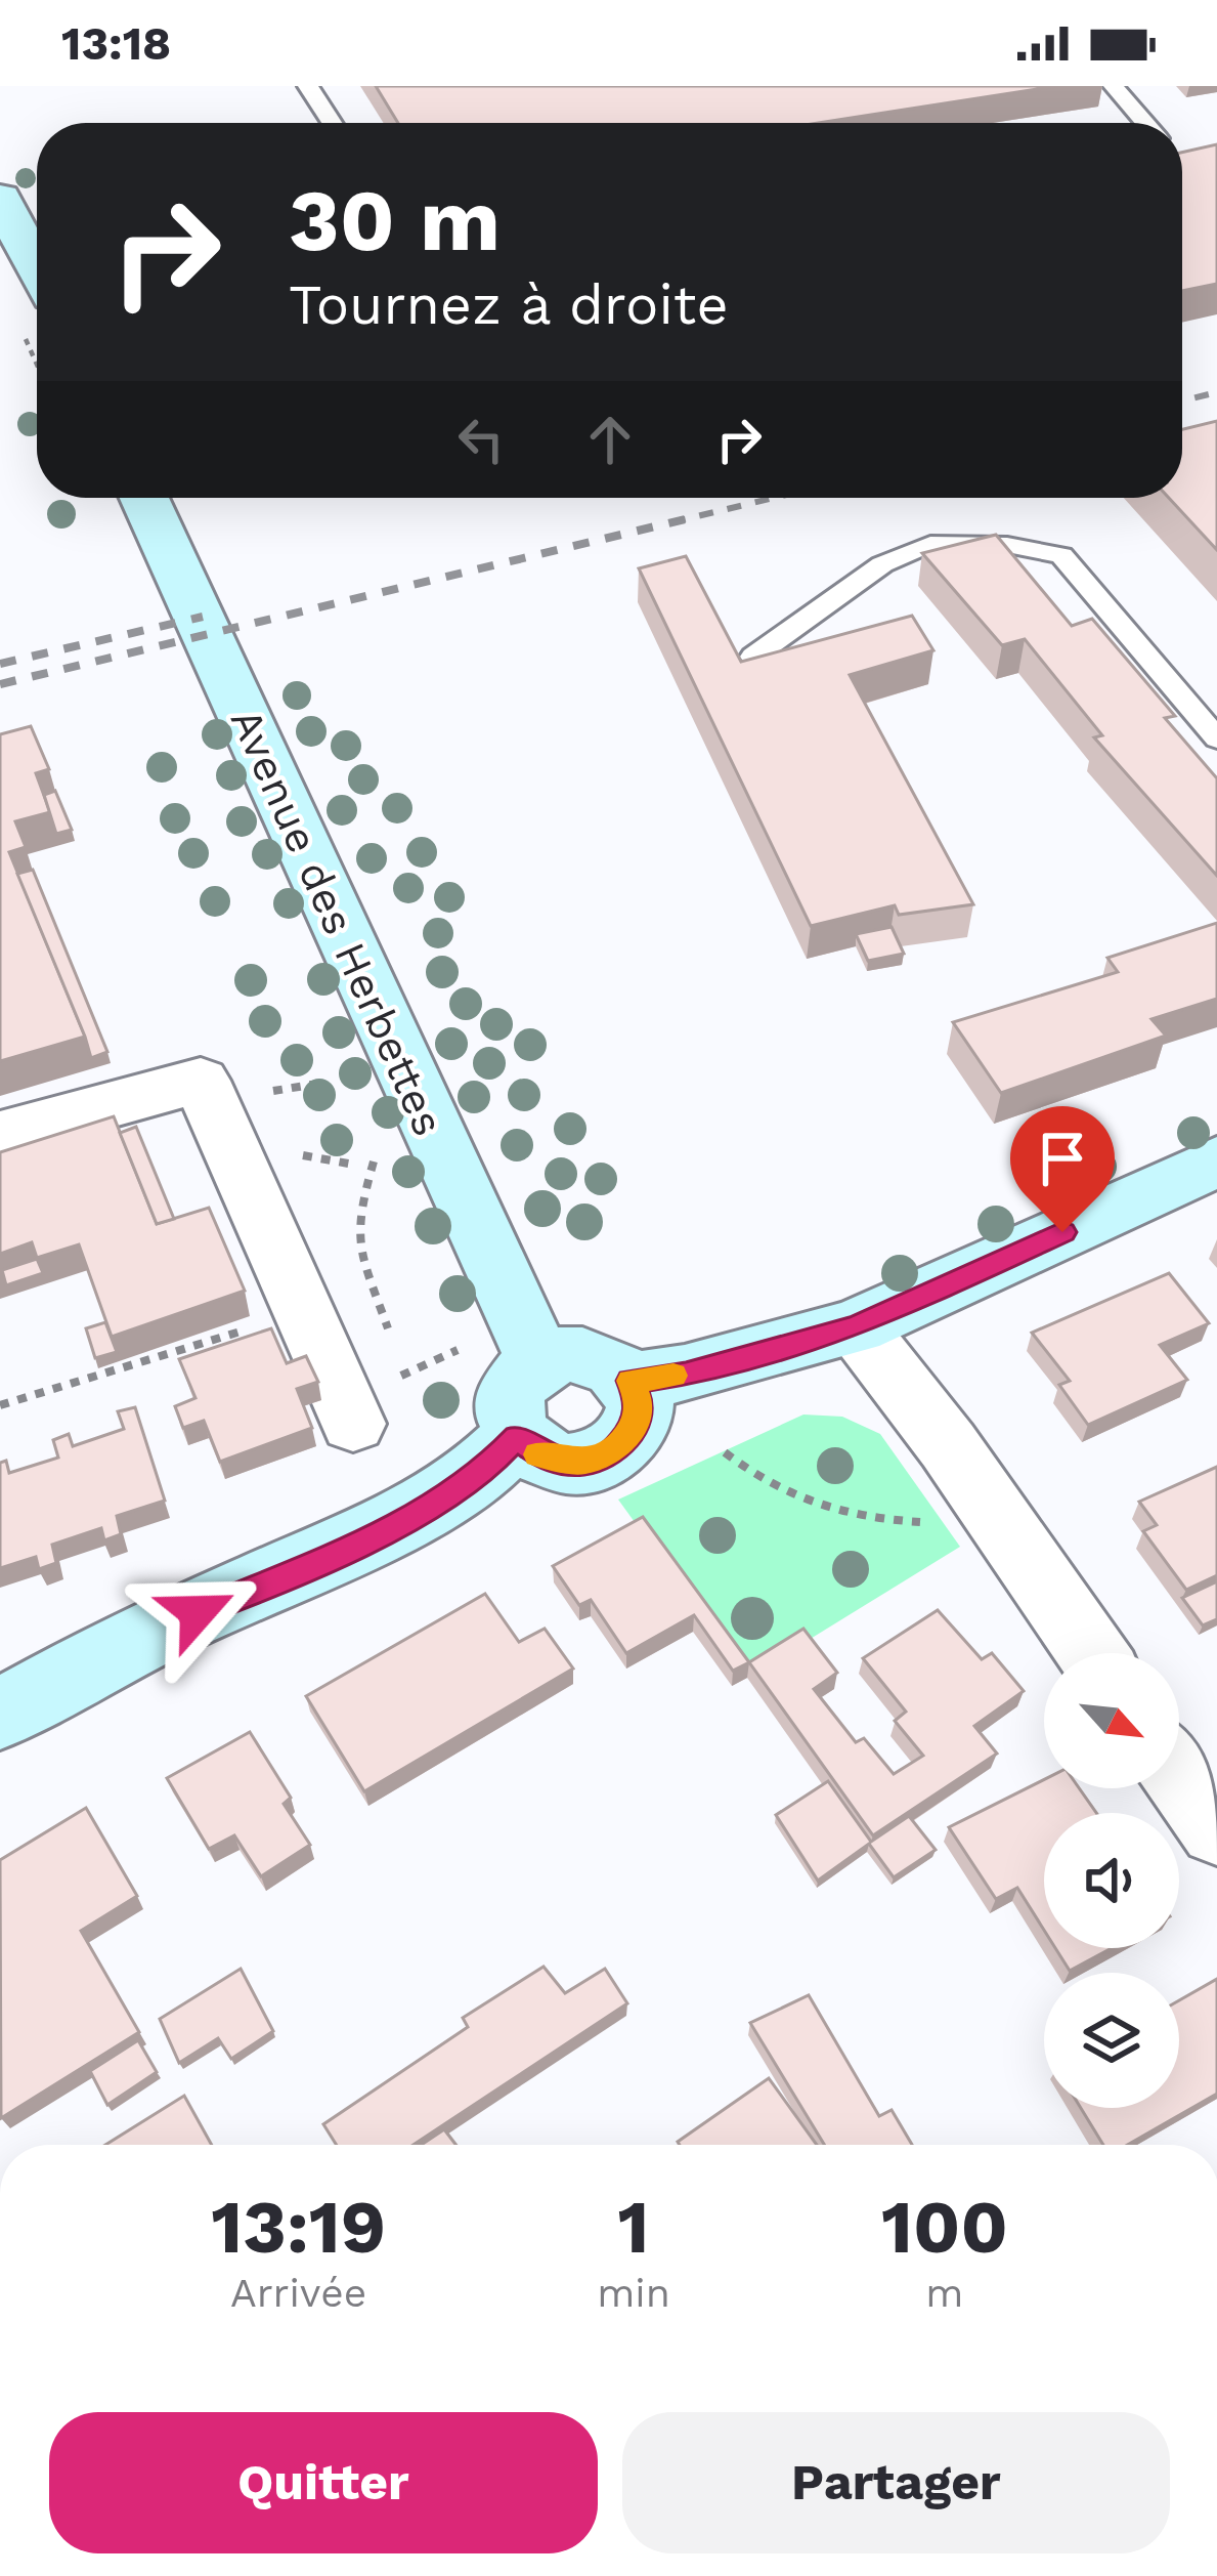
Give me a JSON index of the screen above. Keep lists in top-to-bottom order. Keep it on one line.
{"streets":{"street":["Avenue des Herbettes"]},"north":"bottom right","page":{"status":"13:18","turn":["30 m","Tournez à droite"],"eta":["13:19","Arrivée","1","min","100","m"],"buttons":["Quitter","Partager"]}}
